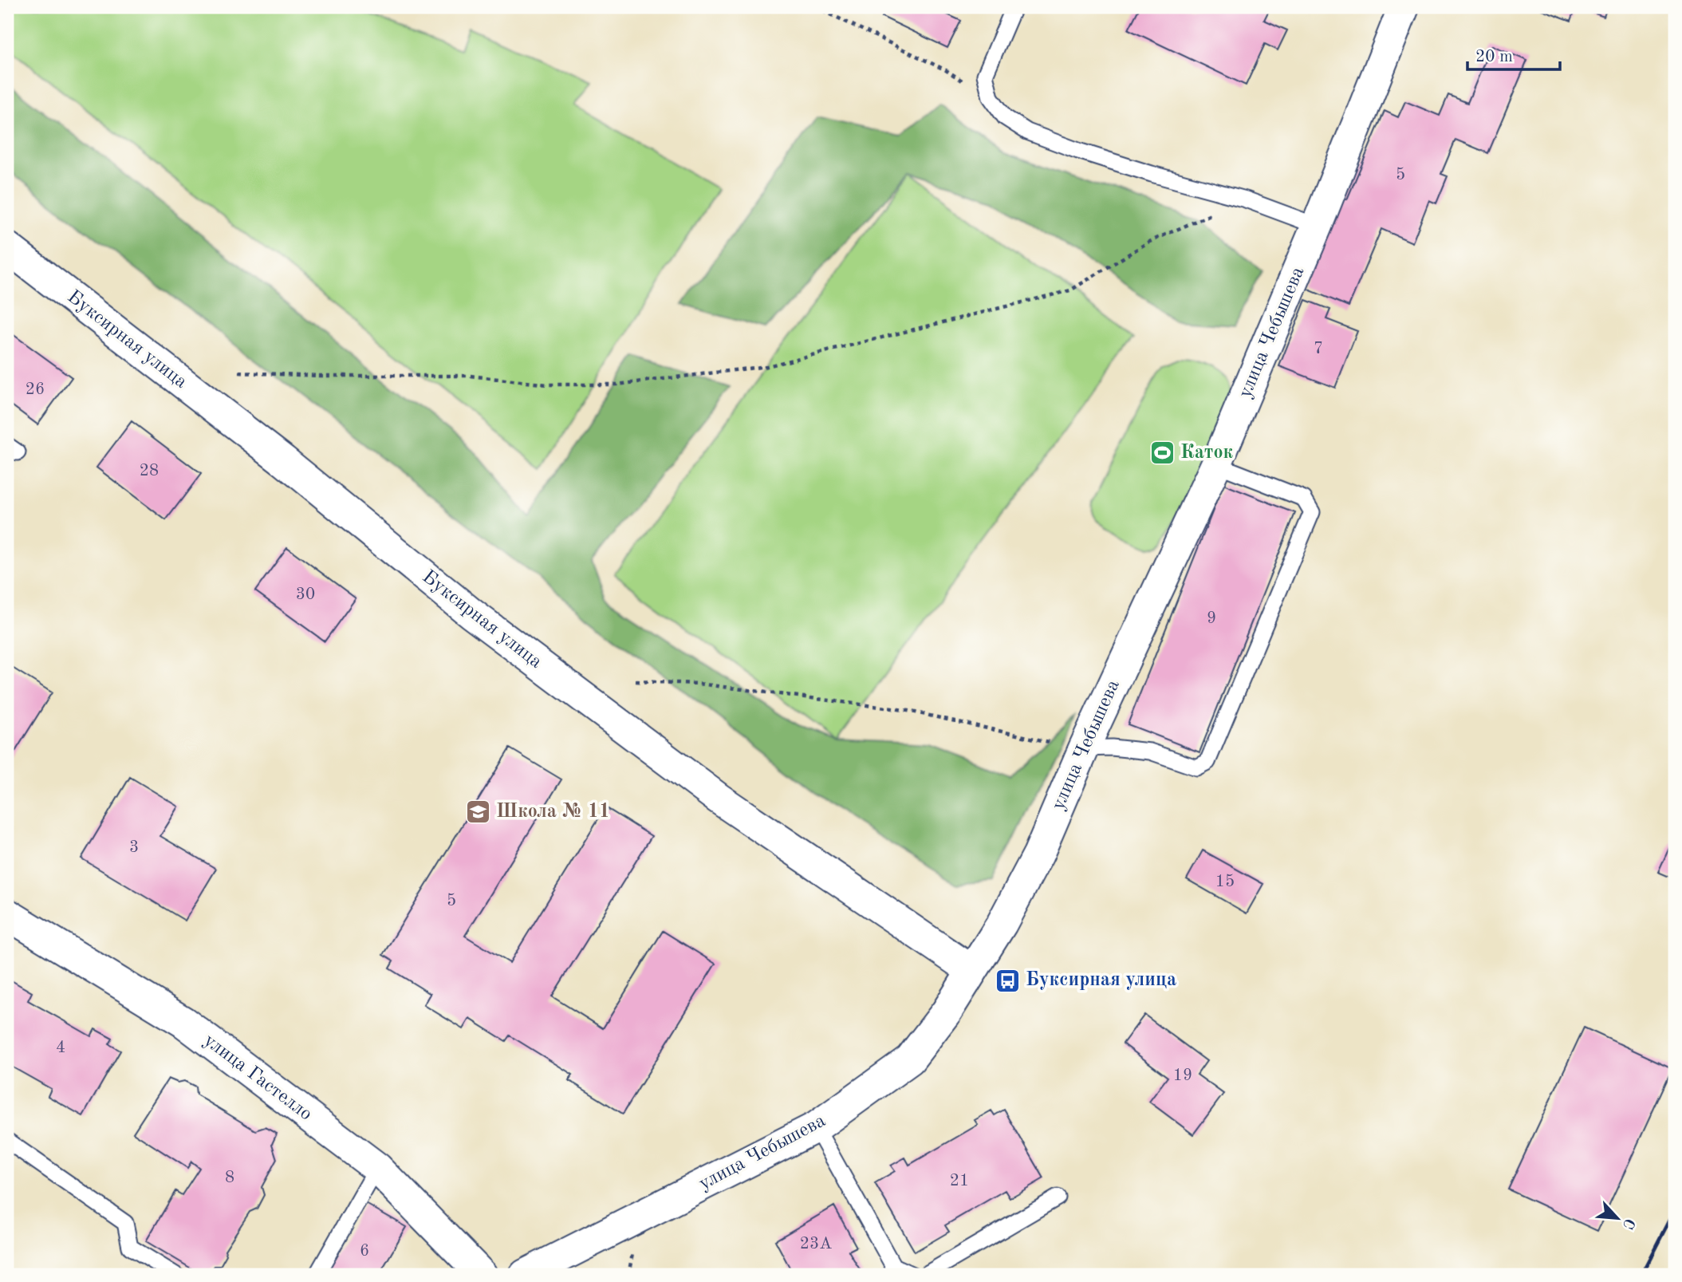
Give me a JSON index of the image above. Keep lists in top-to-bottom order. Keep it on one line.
{"streets":{"street":["улица Чебышева","Буксирная улица","улица Гастелло"]},"crossings":[["улица Чебышева","Буксирная улица"]],"places":{"sports":["Каток"],"school or university":["Школа № 11"],"bus stop":["Буксирная улица"]},"house_numbers":["5","7","26","28","30","9","3","15","5","4","19","8","21","23А","6"],"scale_bar":"20 m","north":"bottom right"}
